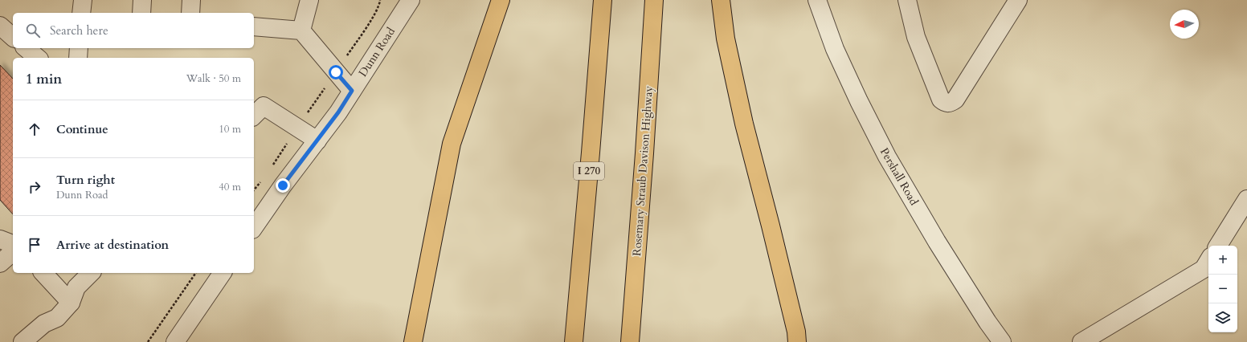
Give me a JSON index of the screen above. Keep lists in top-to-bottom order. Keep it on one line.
{"streets":{"highway":["I 270","Rosemary Straub Davison Highway"],"street":["Dunn Road","Pershall Road"]},"north":"left","page":{"search":"Search here","heading":["1 min","Walk · 50 m"],"list":[["Continue","10 m"],["Turn right","Dunn Road","40 m"],"Arrive at destination"],"map_buttons":["+","−"]}}
